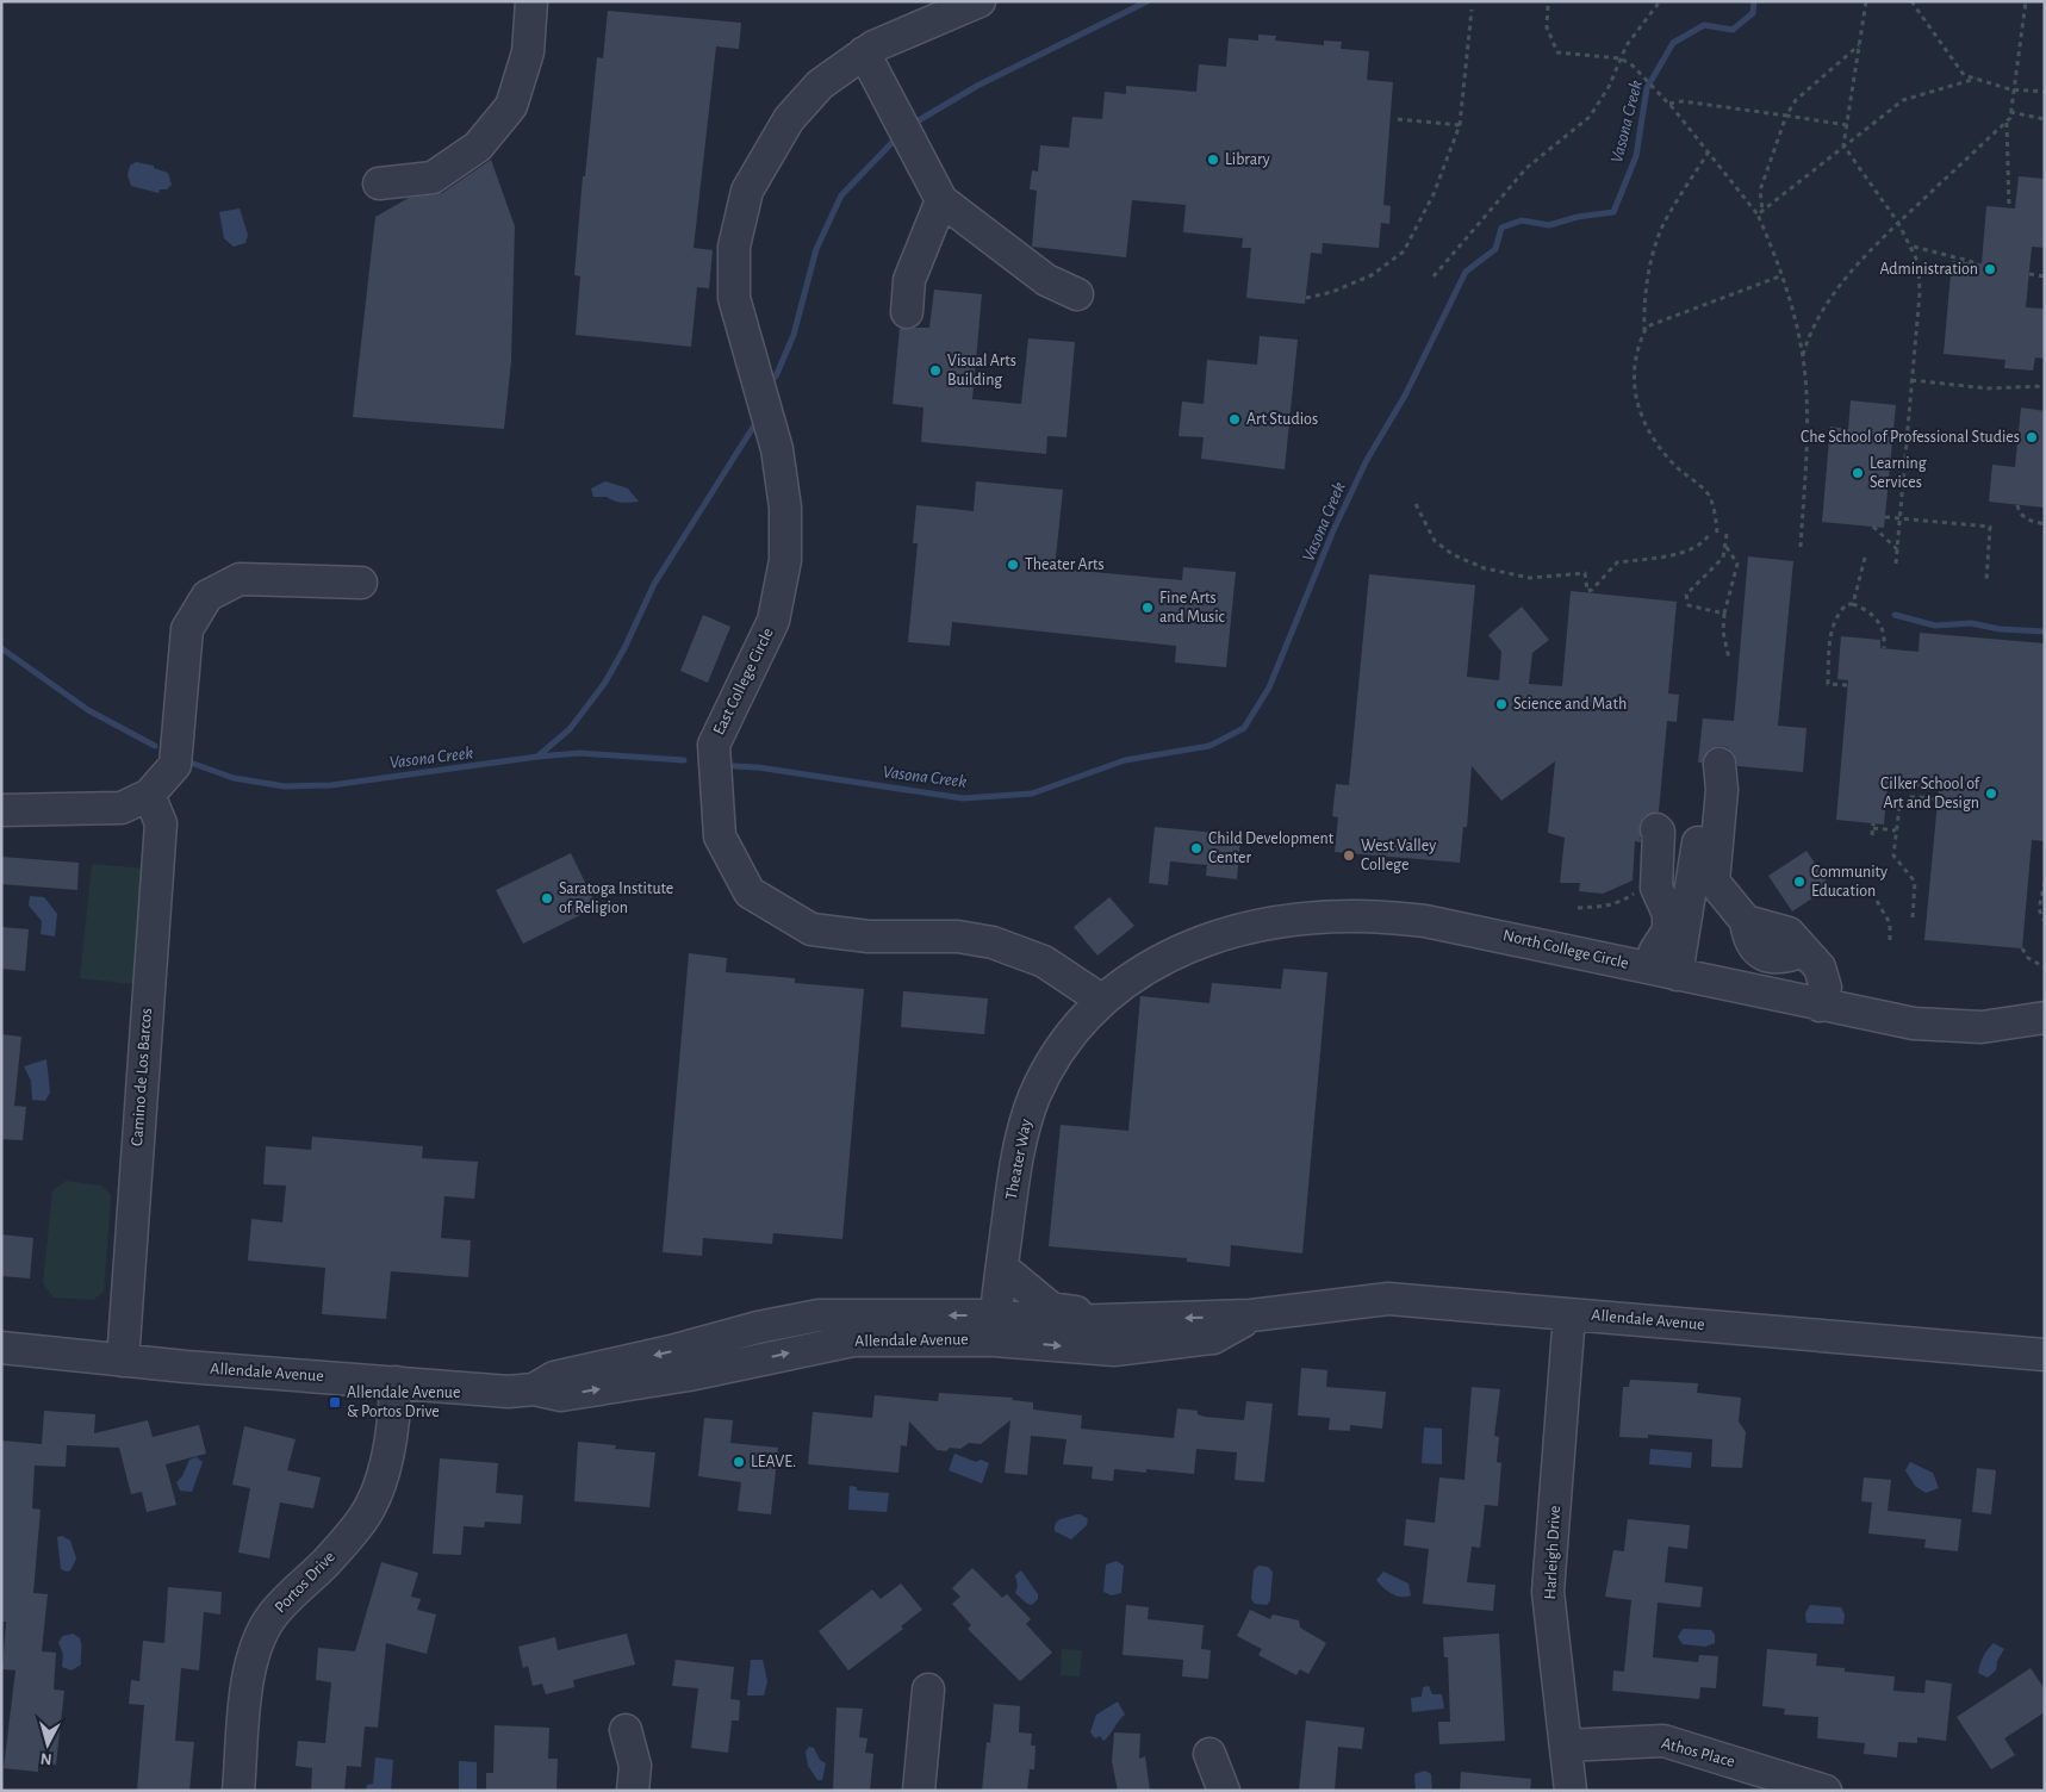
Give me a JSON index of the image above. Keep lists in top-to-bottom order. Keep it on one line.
{"streets":{"street":["East College Circle","North College Circle","Camino de Los Barcos","Theater Way","Allendale Avenue","Harleigh Drive","Portos Drive","Athos Place"]},"crossings":[["East College Circle","North College Circle"],["East College Circle","Theater Way"],["North College Circle","Theater Way"],["Camino de Los Barcos","Allendale Avenue"],["Theater Way","Allendale Avenue"],["Allendale Avenue","Harleigh Drive"],["Allendale Avenue","Portos Drive"],["Harleigh Drive","Athos Place"]],"water":["Vasona Creek"],"places":{"other":["Library","Administration","Visual Arts Building","Art Studios","Che School of Professional Studies","Learning Services","Theater Arts","Fine Arts and Music","Science and Math","Cilker School of Art and Design","Child Development Center","West Valley College","Community Education","Saratoga Institute of Religion","LEAVE."],"transit":["Allendale Avenue & Portos Drive"]},"north":"bottom"}
